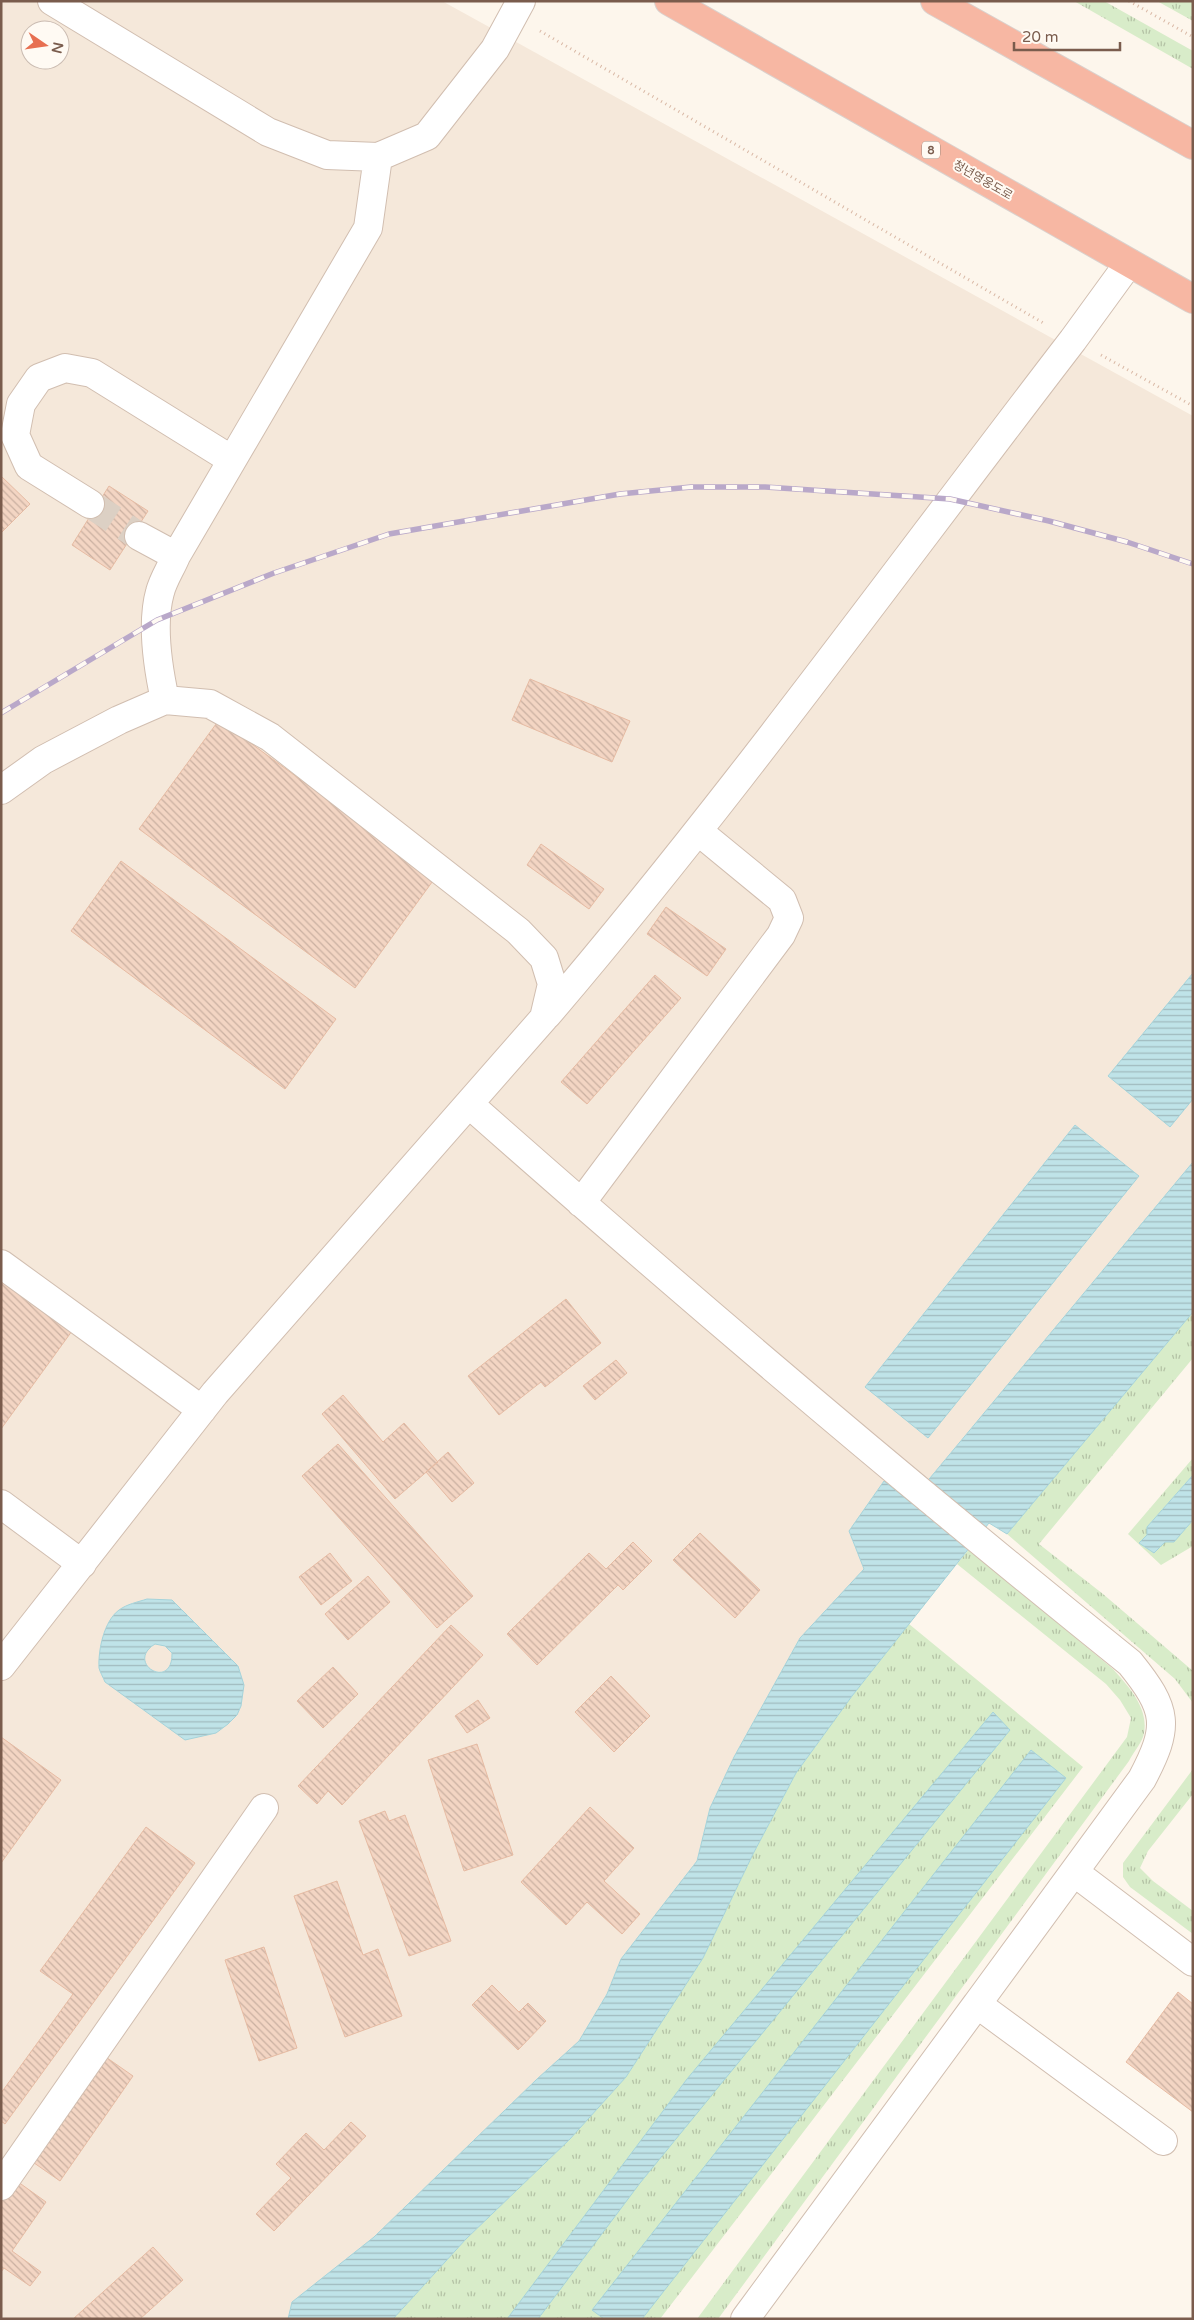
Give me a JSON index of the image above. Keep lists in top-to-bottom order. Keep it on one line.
{"streets":{"highway":["8","청년영웅도로"]},"scale_bar":"20 m","north":"right"}
